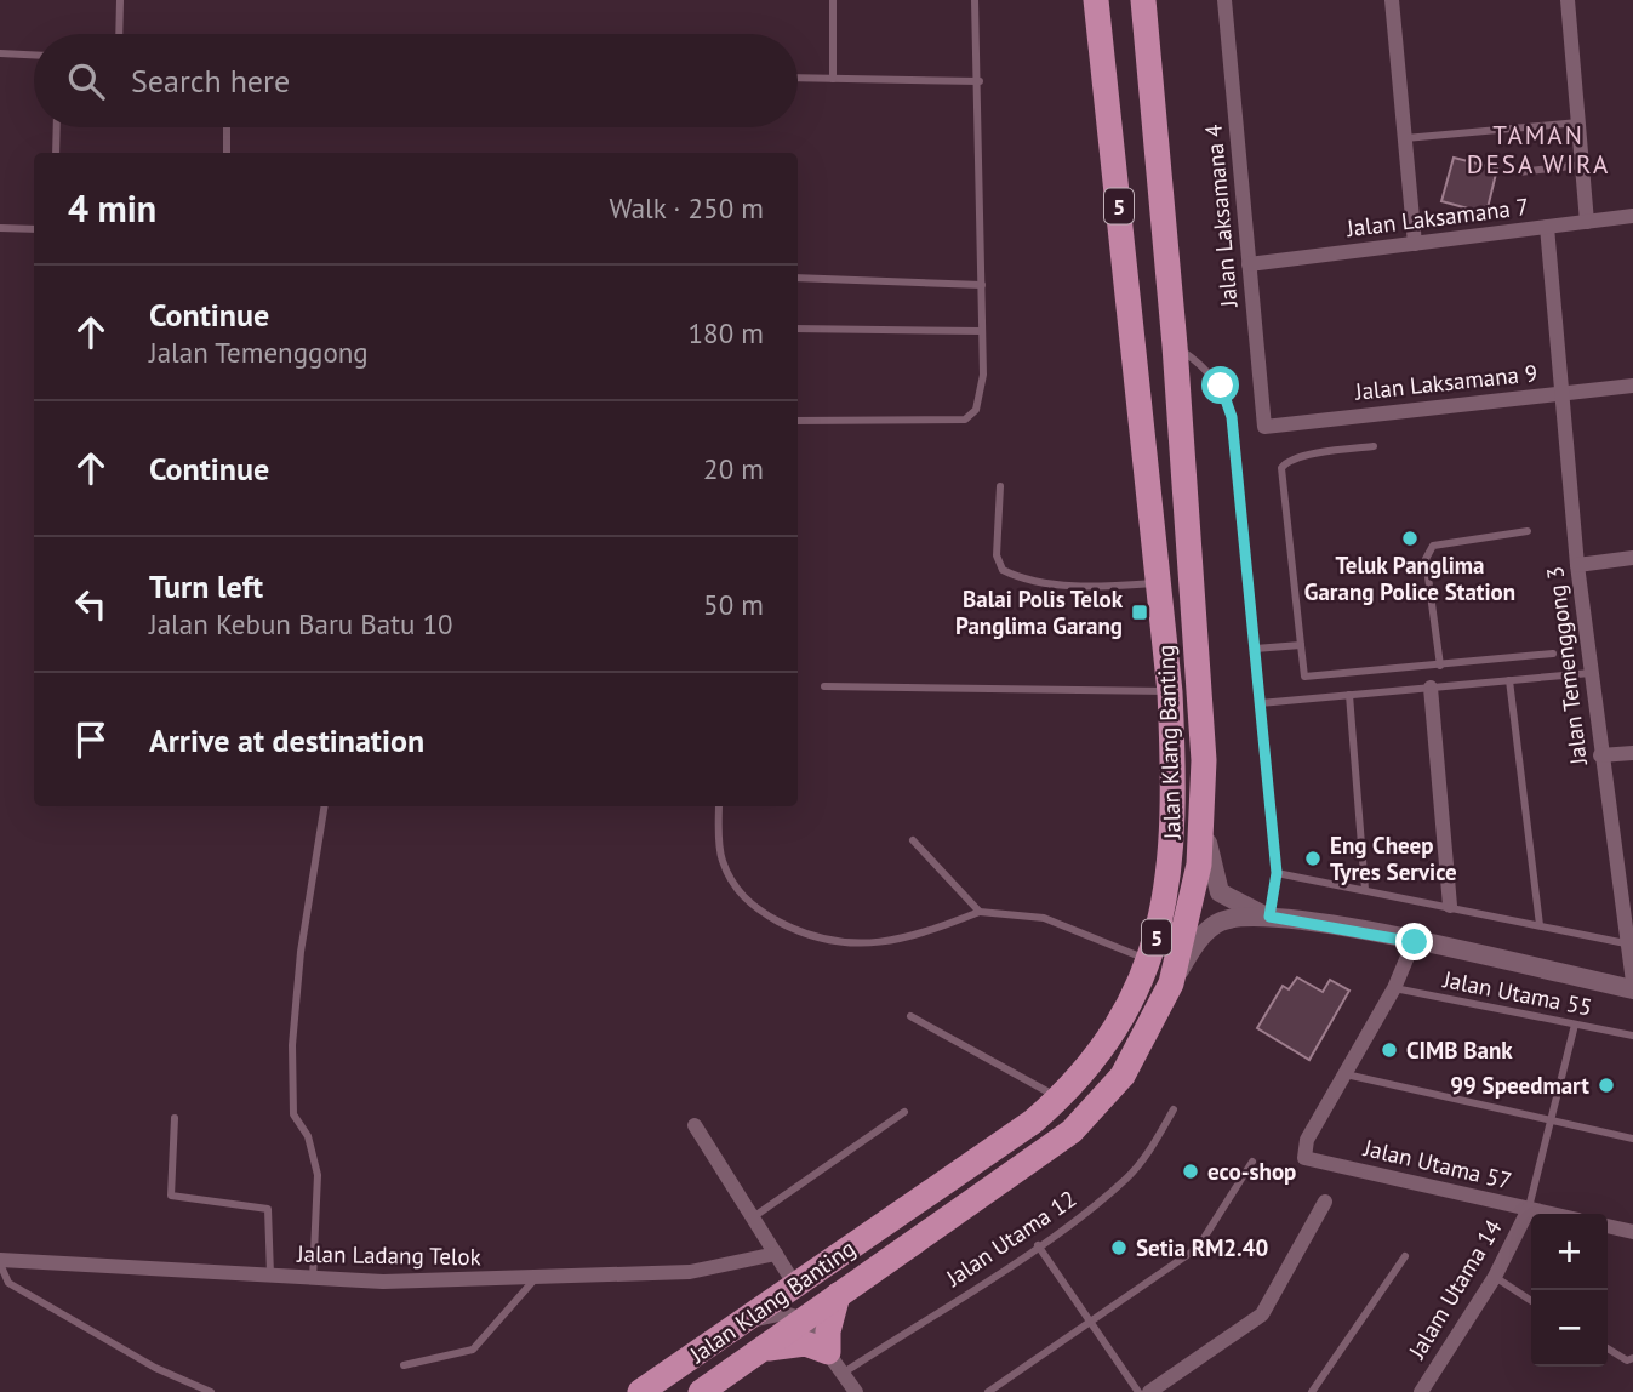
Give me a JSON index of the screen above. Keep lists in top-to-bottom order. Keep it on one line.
{"streets":{"highway":["5","Jalan Klang Banting"],"street":["Jalan Laksamana 4","Jalan Laksamana 7","Jalan Laksamana 9","Jalan Temenggong 3","Jalan Utama 57","Jalan Ladang Telok","Jalam Utama 14"],"lane":["Jalan Utama 55","Jalan Utama 12"]},"crossings":[["Jalan Laksamana 4","Jalan Laksamana 7"],["Jalan Laksamana 4","Jalan Laksamana 9"],["Jalan Laksamana 7","Jalan Temenggong 3"],["Jalan Laksamana 9","Jalan Temenggong 3"],["Jalan Utama 57","Jalam Utama 14"]],"districts":["TAMAN DESA WIRA"],"places":{"other":["Teluk Panglima Garang Police Station","Eng Cheep Tyres Service","CIMB Bank","99 Speedmart","eco-shop","Setia RM2.40"],"transit":["Balai Polis Telok Panglima Garang"]},"page":{"search":"Search here","heading":["4 min","Walk · 250 m"],"list":[["Continue","Jalan Temenggong","180 m"],["Continue","20 m"],["Turn left","Jalan Kebun Baru Batu 10","50 m"],"Arrive at destination"],"map_buttons":["+","−"]}}
